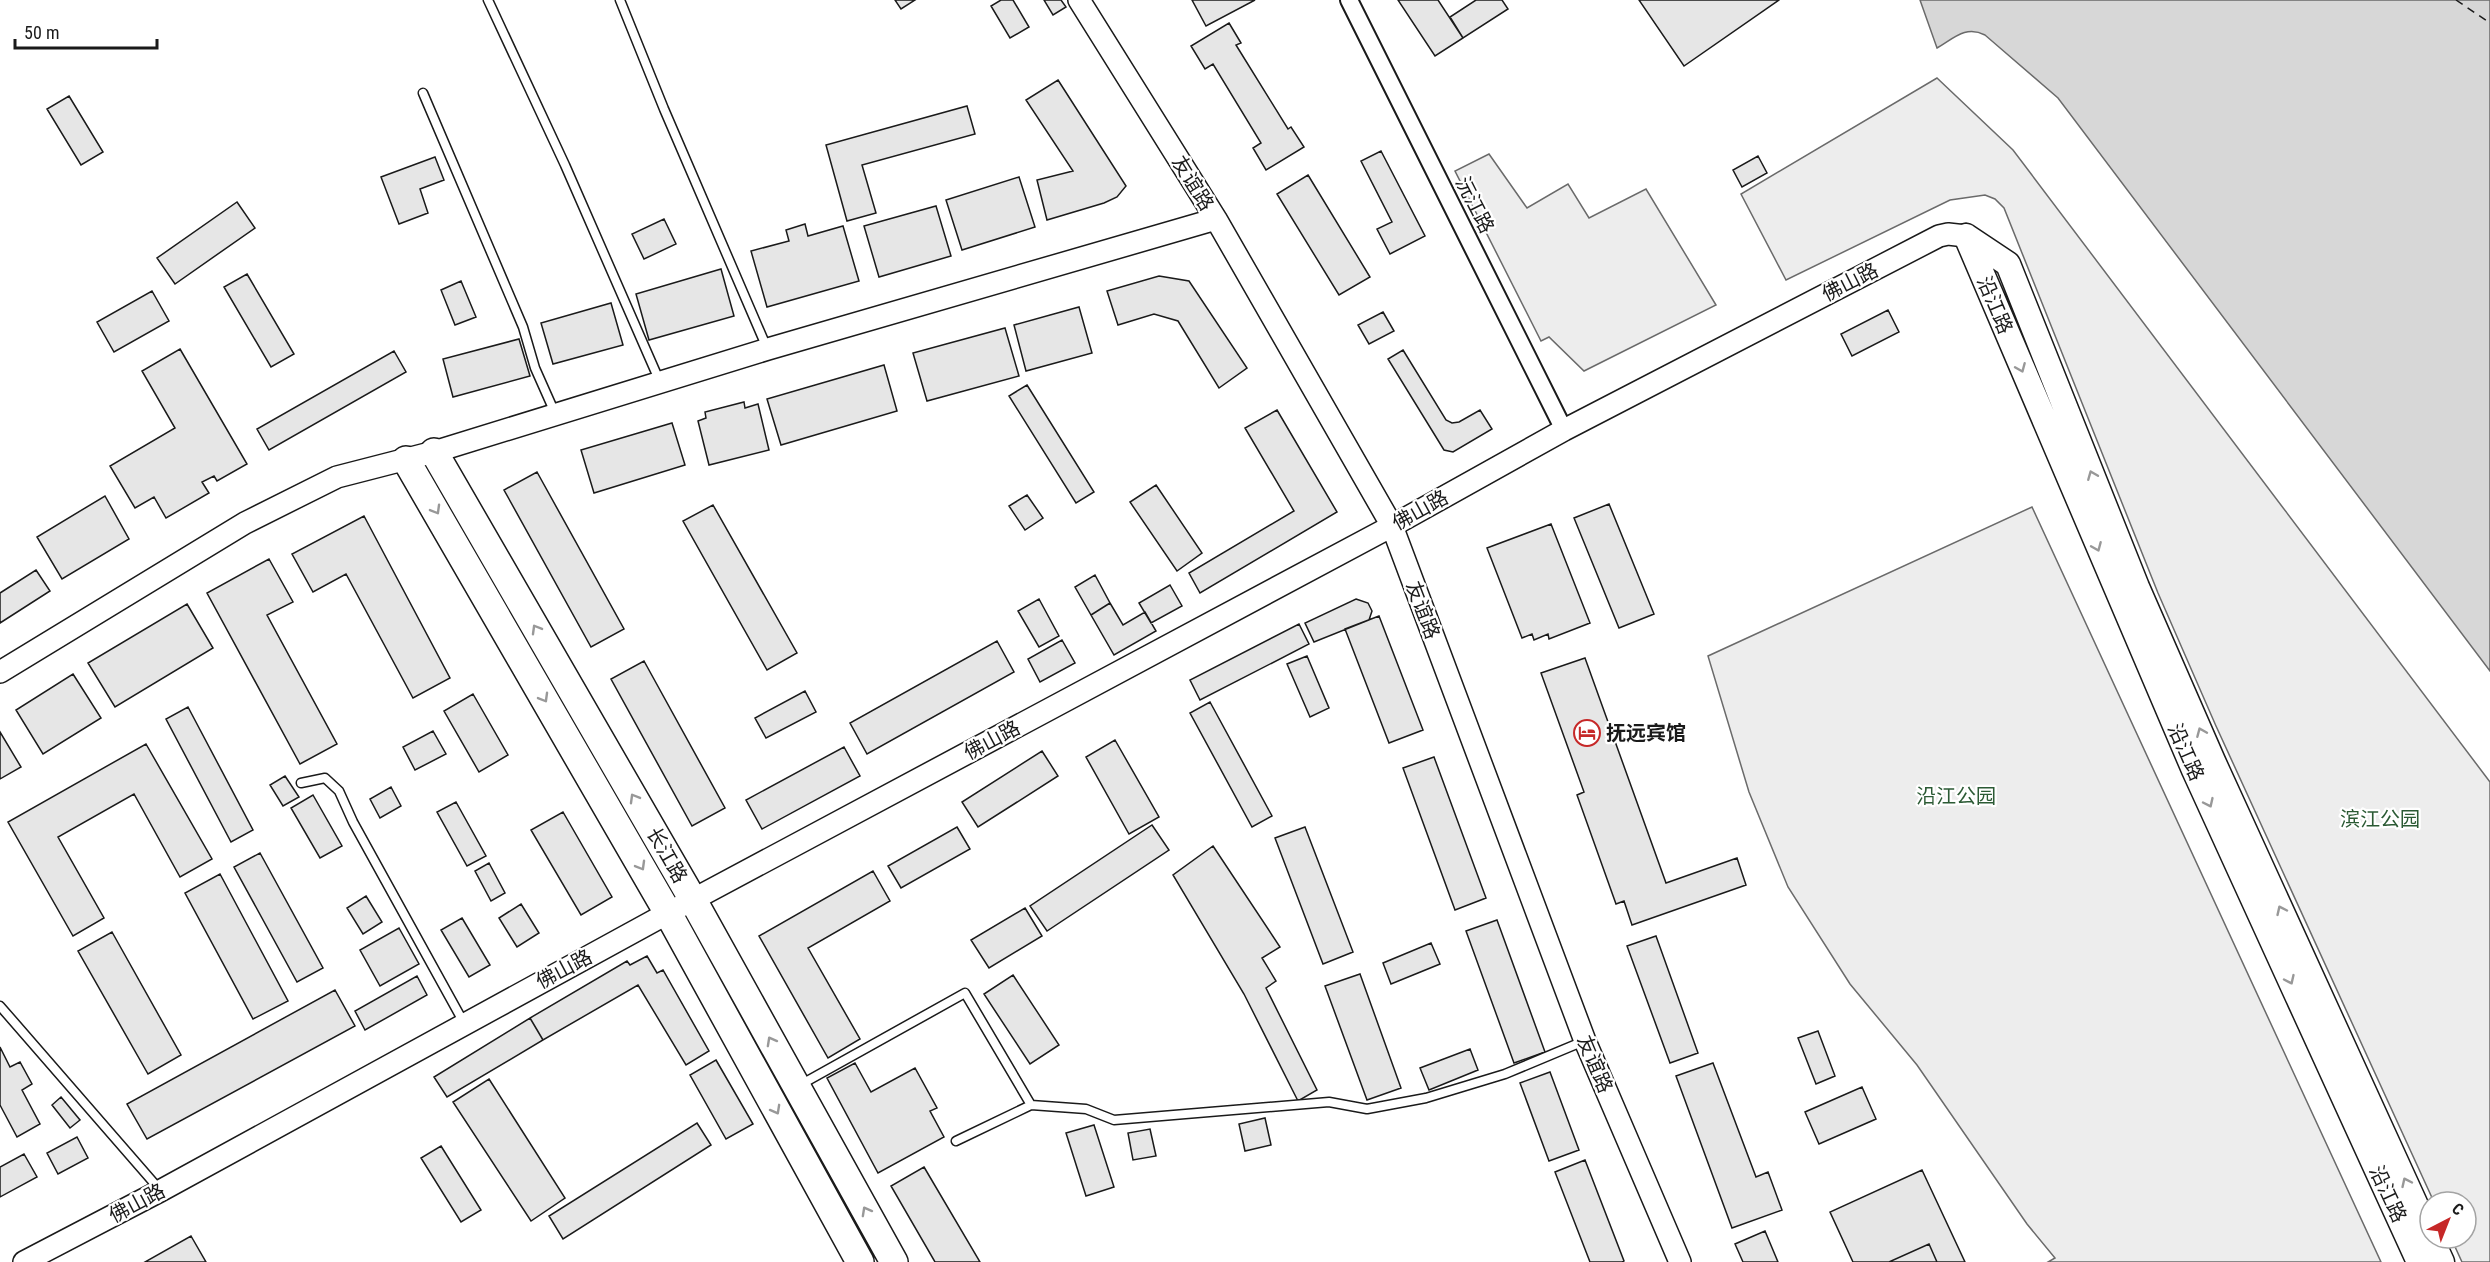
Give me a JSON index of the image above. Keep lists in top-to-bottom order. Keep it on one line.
{"streets":{"main road":["沿江路","长江路"],"street":["友谊路","沅江路","佛山路"]},"crossings":[["友谊路","佛山路"],["沅江路","佛山路"],["佛山路","沿江路"],["佛山路","长江路"]],"parks":["沿江公园","滨江公园"],"places":{"hotel":["抚远宾馆"]},"scale_bar":"50 m","north":"top right"}
